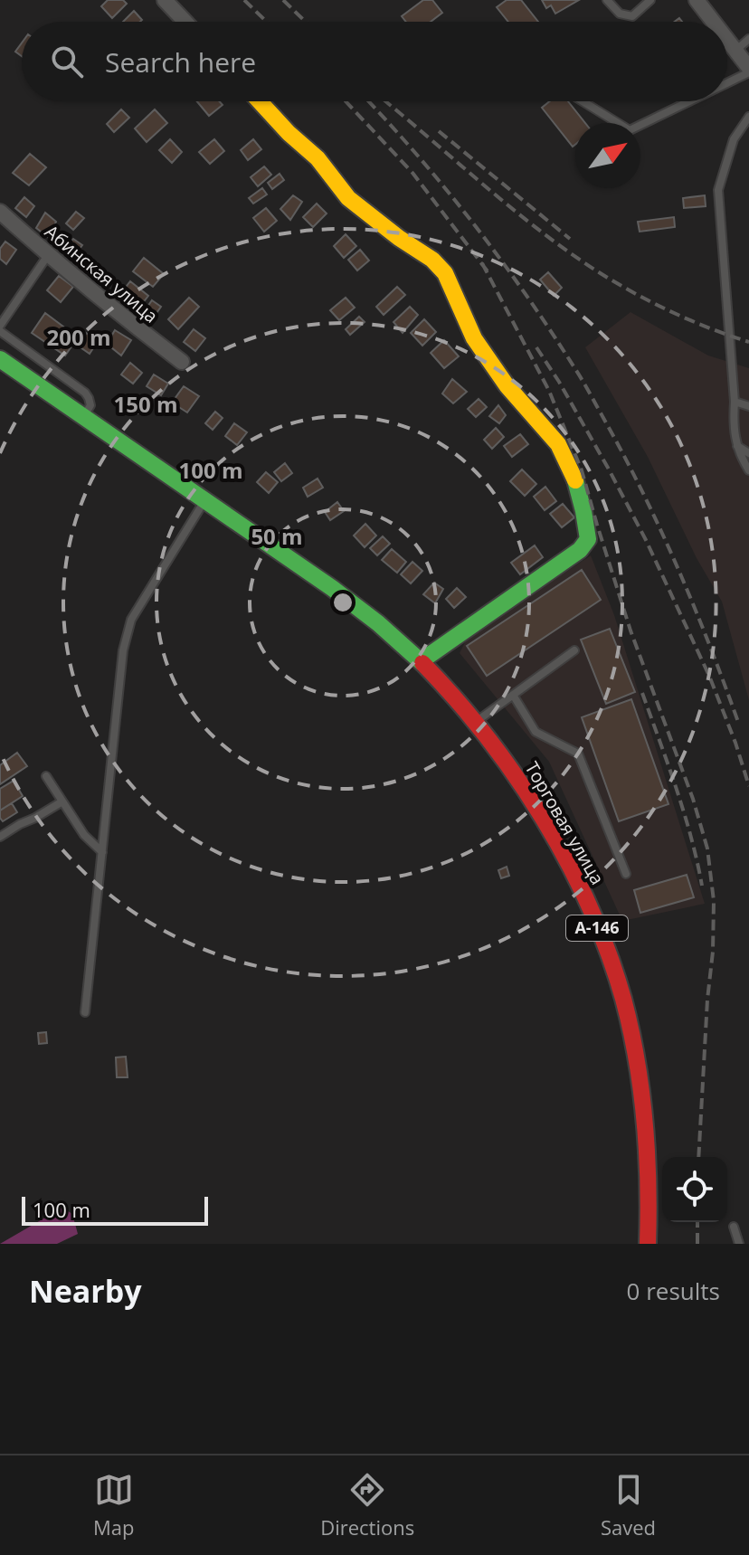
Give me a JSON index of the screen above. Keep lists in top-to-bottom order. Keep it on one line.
{"streets":{"main road":["Торговая улица","А-146"],"street":["Абинская улица"]},"crossings":[["Торговая улица","А-146"]],"scale_bar":"100 m","north":"top right","page":{"search":"Search here","scale":"100 m","heading":["Nearby","0 results"],"nav":["Map","Directions","Saved"]},"rings":["200 m","150 m","100 m","50 m"]}
